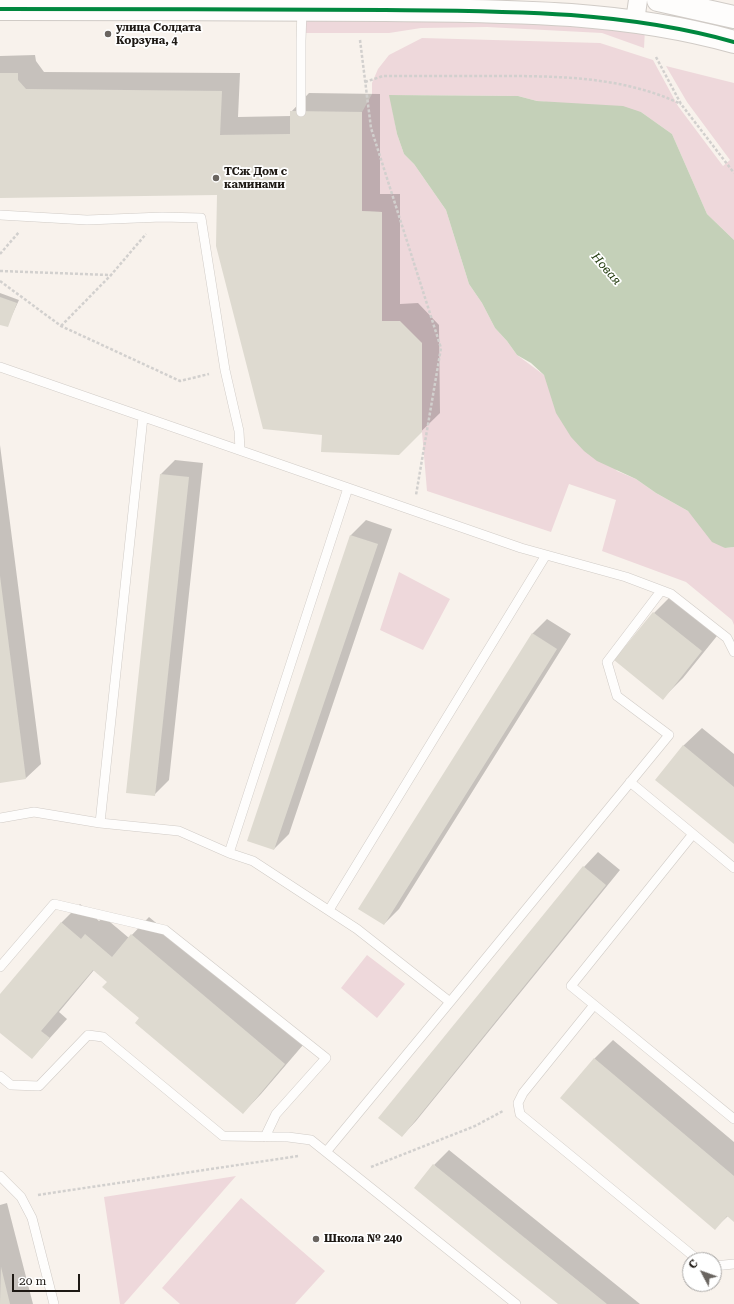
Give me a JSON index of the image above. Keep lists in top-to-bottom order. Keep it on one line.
{"water":["Новая"],"places":["улица Солдата Корзуна, 4","ТСж Дом с каминами","Школа № 240"],"scale_bar":"20 m","north":"top left"}
